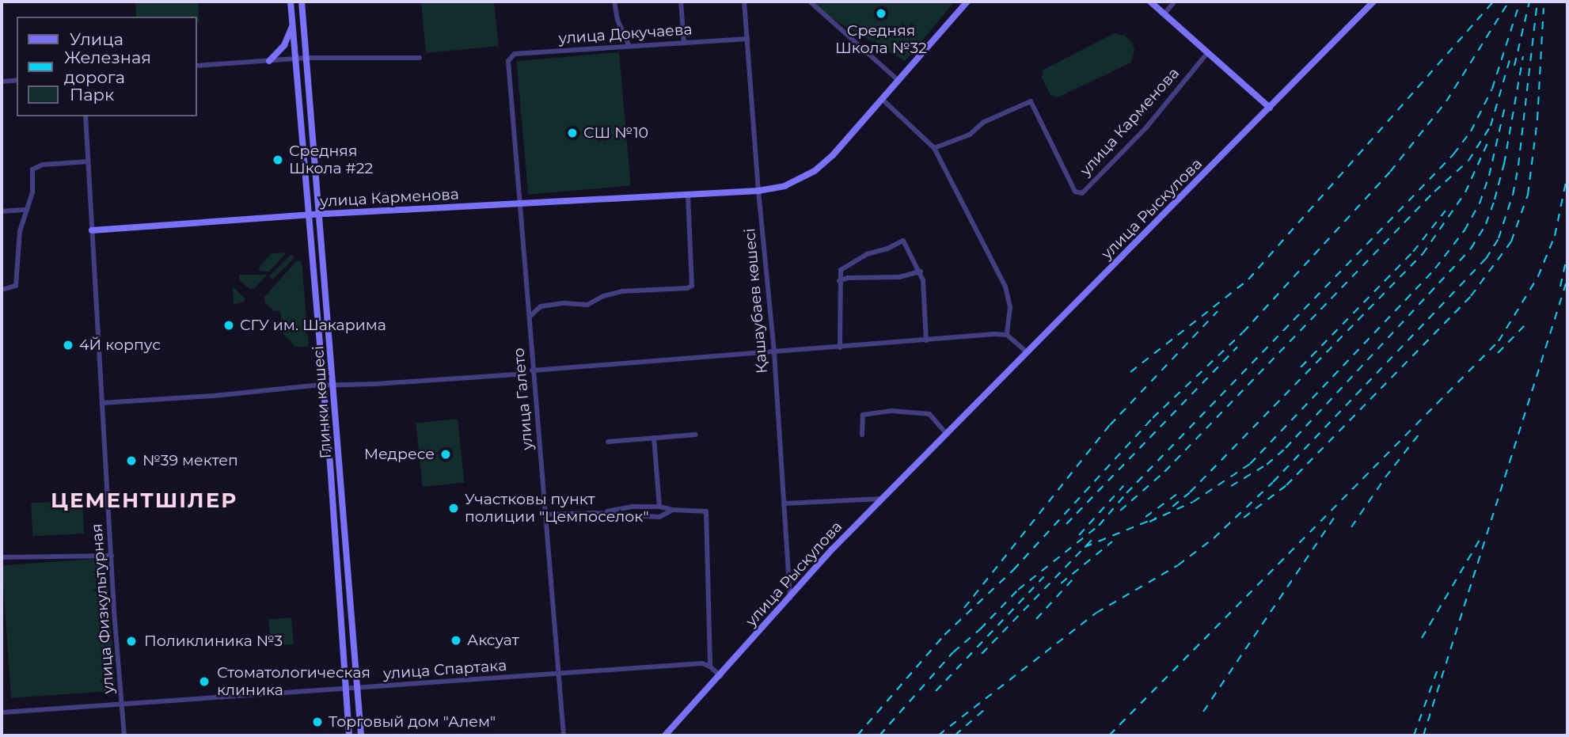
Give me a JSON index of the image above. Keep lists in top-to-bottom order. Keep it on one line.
{"streets":{"street":["улица Докучаева","улица Карменова","улица Рыскулова","Қашаубаев көшесі","улица Галето","Глинки көшесі","улица Физкультурная","улица Спартака"]},"crossings":[["улица Докучаева","Қашаубаев көшесі"],["улица Докучаева","улица Галето"],["улица Карменова","Қашаубаев көшесі"],["улица Карменова","улица Галето"],["улица Карменова","Глинки көшесі"],["улица Карменова","улица Физкультурная"],["улица Рыскулова","Қашаубаев көшесі"],["улица Галето","улица Спартака"],["Глинки көшесі","улица Спартака"],["улица Физкультурная","улица Спартака"]],"districts":["ЦЕМЕНТШІЛЕР"],"places":["Средняя Школа №32","СШ №10","Средняя Школа #22","СГУ им. Шакарима","4Й корпус","Медресе","№39 мектеп","Участковы пункт полиции \"Цемпоселок\"","Аксуат","Поликлиника №3","Стоматологическая клиника","Торговый дом \"Алем\""],"legend":["Улица","Железная дорога","Парк"]}
